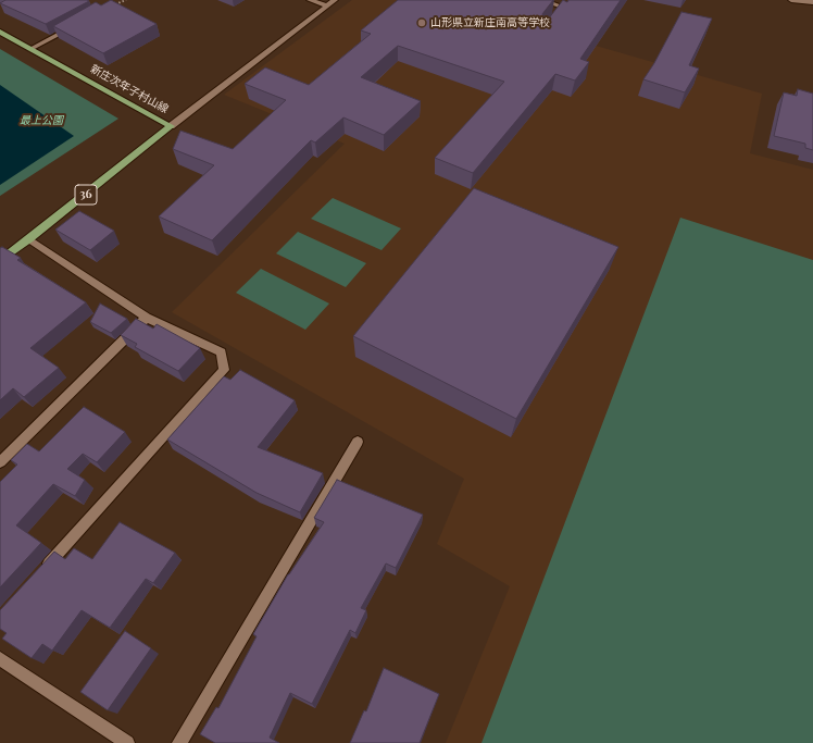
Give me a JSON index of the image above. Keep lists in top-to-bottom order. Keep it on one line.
{"streets":{"main road":["新庄次年子村山線","36"]},"parks":["最上公園"],"places":["山形県立新庄南高等学校"]}
